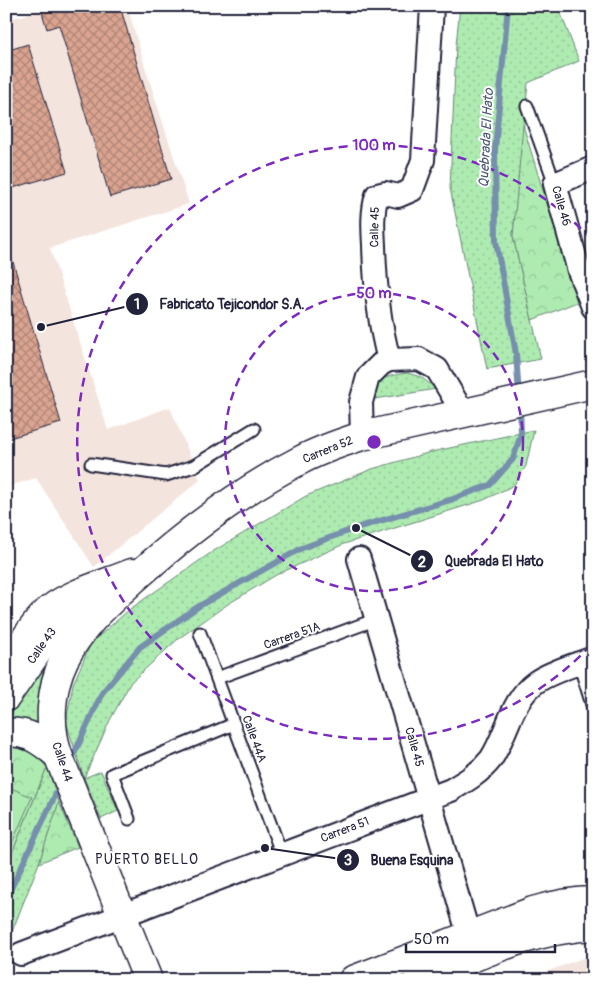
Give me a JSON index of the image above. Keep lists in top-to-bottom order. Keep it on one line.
{"streets":{"main road":["Carrera 52","Calle 43","Calle 44"],"street":["Calle 46","Calle 45","Carrera 51"],"lane":["Carrera 51A","Calle 44A"]},"crossings":[["Calle 45","Carrera 51A"],["Calle 45","Carrera 51"],["Carrera 52","Calle 43"],["Carrera 52","Calle 44"],["Carrera 51A","Calle 44A"],["Calle 43","Calle 44"],["Calle 44A","Carrera 51"],["Calle 44","Carrera 51"]],"districts":["PUERTO BELLO"],"water":["Quebrada El Hato"],"places":["Fabricato Tejicondor S.A.","Quebrada El Hato","Buena Esquina"],"scale_bar":"50 m","rings":["100 m","50 m"]}
